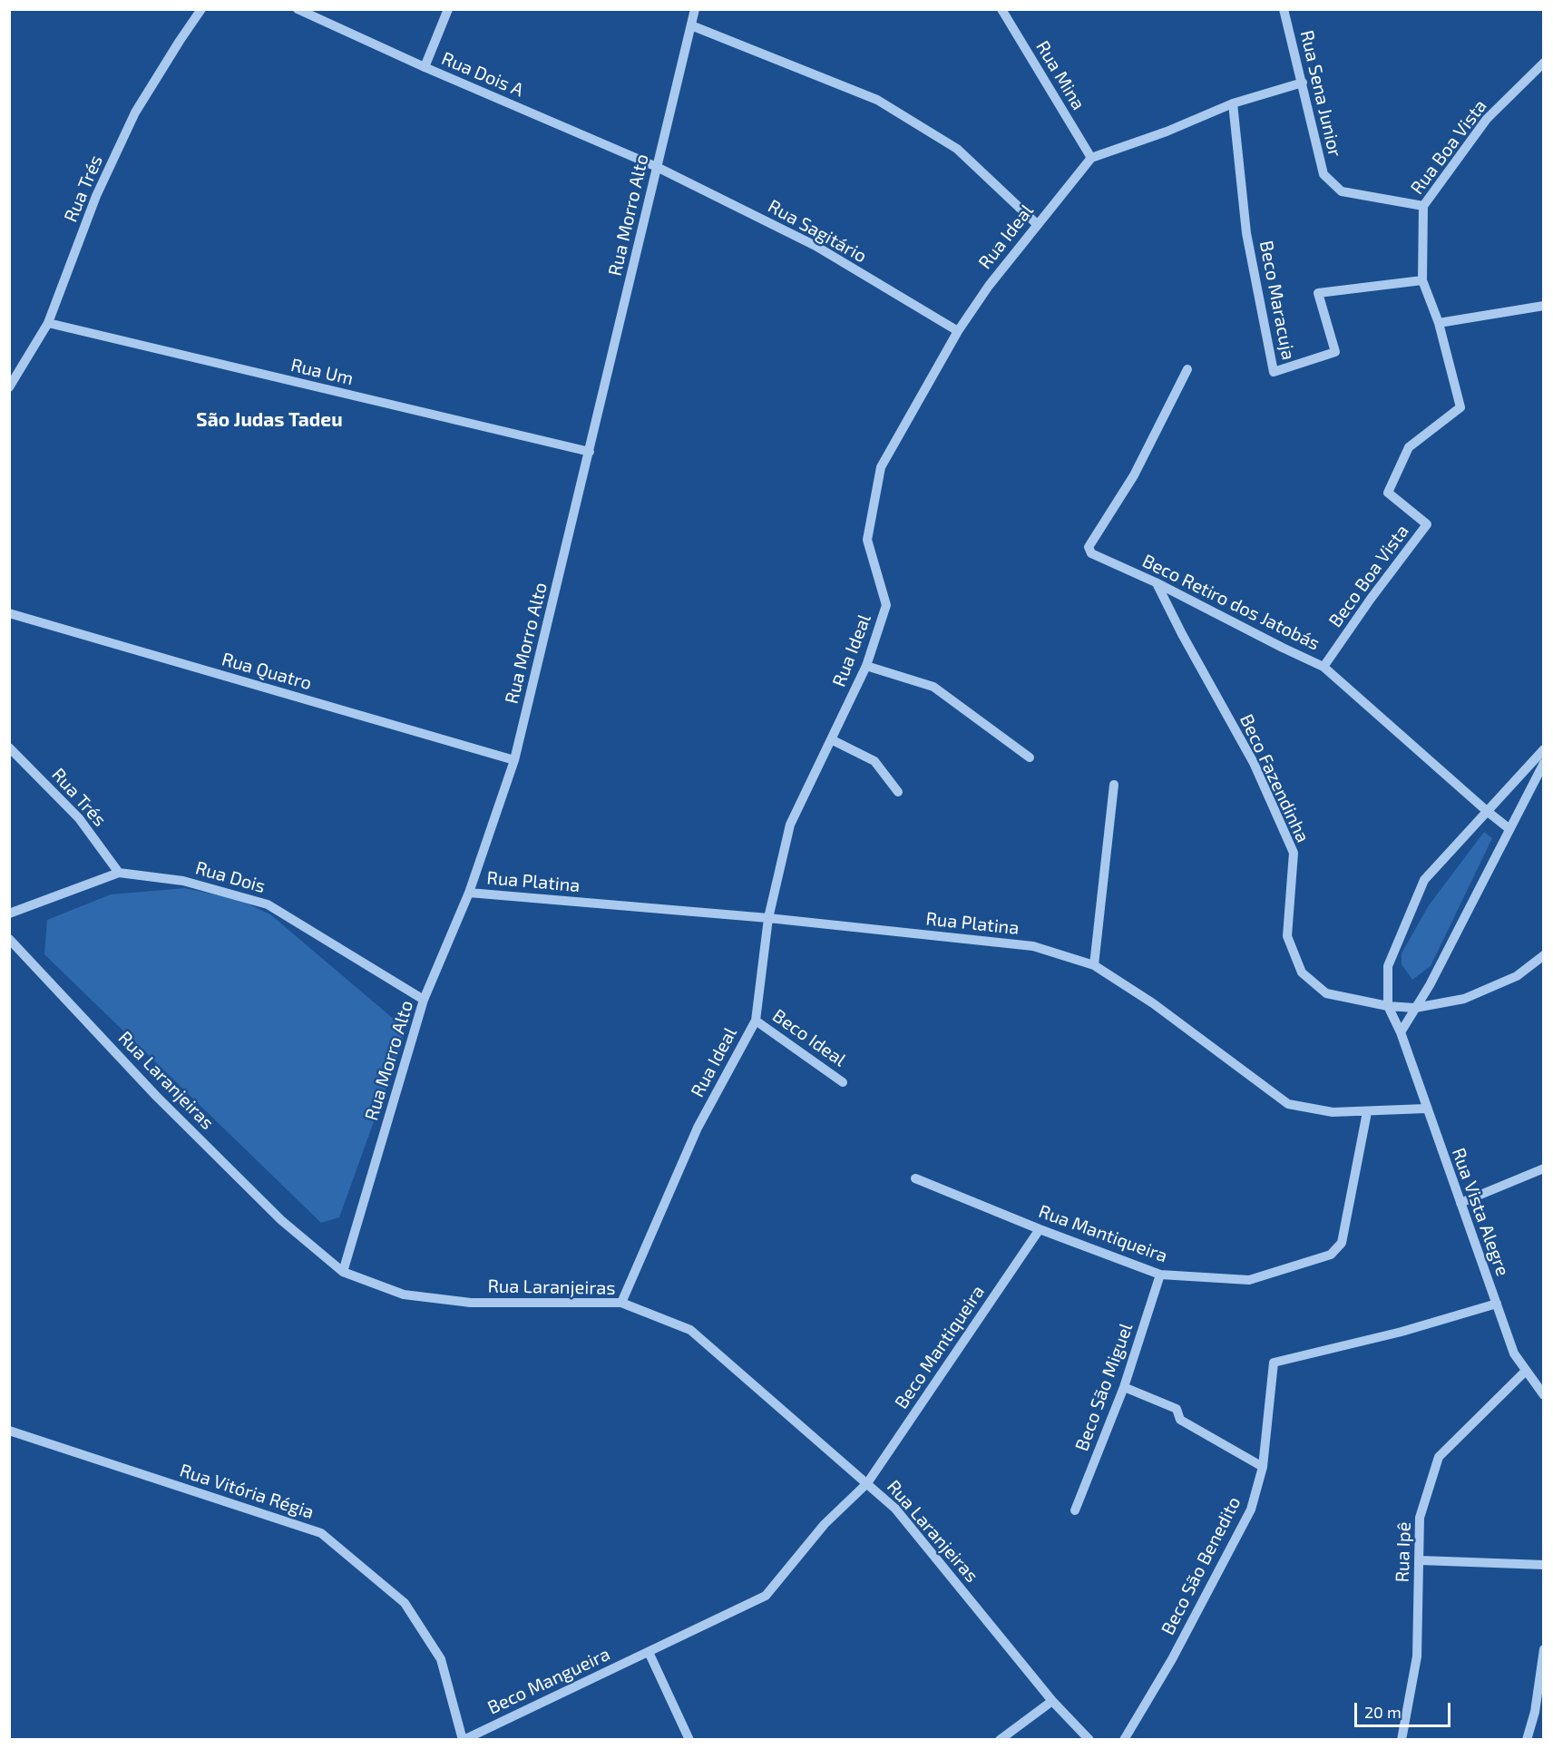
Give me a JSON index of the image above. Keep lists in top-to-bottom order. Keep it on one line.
{"streets":{"street":["Rua Dois A","Rua Mina","Rua Sena Junior","Rua Boa Vista","Rua Trés","Rua Morro Alto","Rua Sagitário","Rua Ideal","Beco Maracuja","Rua Um","Beco Boa Vista","Beco Retiro dos Jatobás","Rua Quatro","Beco Fazendinha","Rua Dois","Rua Platina","Beco Ideal","Rua Laranjeiras","Rua Vista Alegre","Rua Mantiqueira","Beco Mantiqueira","Beco São Miguel","Rua Vitória Régia","Rua Ipê","Beco São Benedito","Beco Mangueira"]},"crossings":[["Rua Dois A","Rua Morro Alto"],["Rua Dois A","Rua Sagitário"],["Rua Mina","Rua Ideal"],["Rua Sena Junior","Rua Boa Vista"],["Rua Boa Vista","Beco Maracuja"],["Rua Boa Vista","Beco Boa Vista"],["Rua Trés","Rua Um"],["Rua Trés","Rua Dois"],["Rua Morro Alto","Rua Sagitário"],["Rua Morro Alto","Rua Um"],["Rua Morro Alto","Rua Quatro"],["Rua Morro Alto","Rua Dois"],["Rua Morro Alto","Rua Platina"],["Rua Morro Alto","Rua Laranjeiras"],["Rua Sagitário","Rua Ideal"],["Rua Ideal","Rua Platina"],["Rua Ideal","Beco Ideal"],["Rua Ideal","Rua Laranjeiras"],["Beco Boa Vista","Beco Retiro dos Jatobás"],["Beco Retiro dos Jatobás","Beco Fazendinha"],["Beco Retiro dos Jatobás","Rua Vista Alegre"],["Beco Fazendinha","Rua Vista Alegre"],["Rua Platina","Rua Vista Alegre"],["Rua Platina","Rua Mantiqueira"],["Rua Laranjeiras","Beco Mantiqueira"],["Rua Laranjeiras","Beco Mangueira"],["Rua Vista Alegre","Rua Ipê"],["Rua Vista Alegre","Beco São Benedito"],["Rua Mantiqueira","Beco Mantiqueira"],["Rua Mantiqueira","Beco São Miguel"],["Beco Mantiqueira","Beco Mangueira"],["Rua Vitória Régia","Beco Mangueira"]],"districts":["São Judas Tadeu"],"scale_bar":"20 m"}
